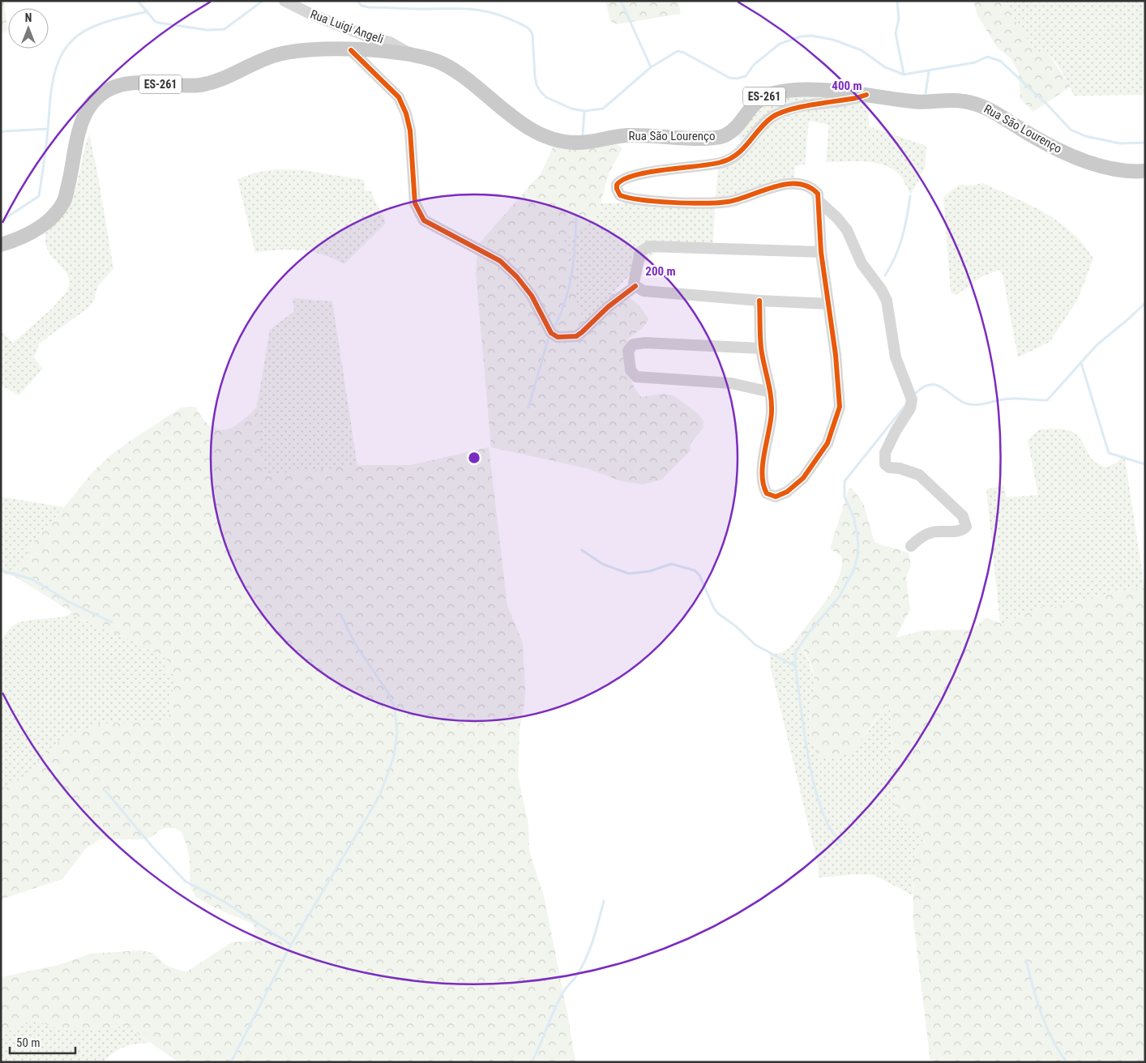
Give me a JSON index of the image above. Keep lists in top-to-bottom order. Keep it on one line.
{"streets":{"main road":["ES-261","Rua São Lourenço"],"street":["Rua Luigi Angeli"]},"crossings":[["Rua Luigi Angeli","ES-261"],["Rua Luigi Angeli","Rua São Lourenço"],["ES-261","Rua São Lourenço"]],"scale_bar":"50 m","north":"top","rings":["400 m","200 m"]}
